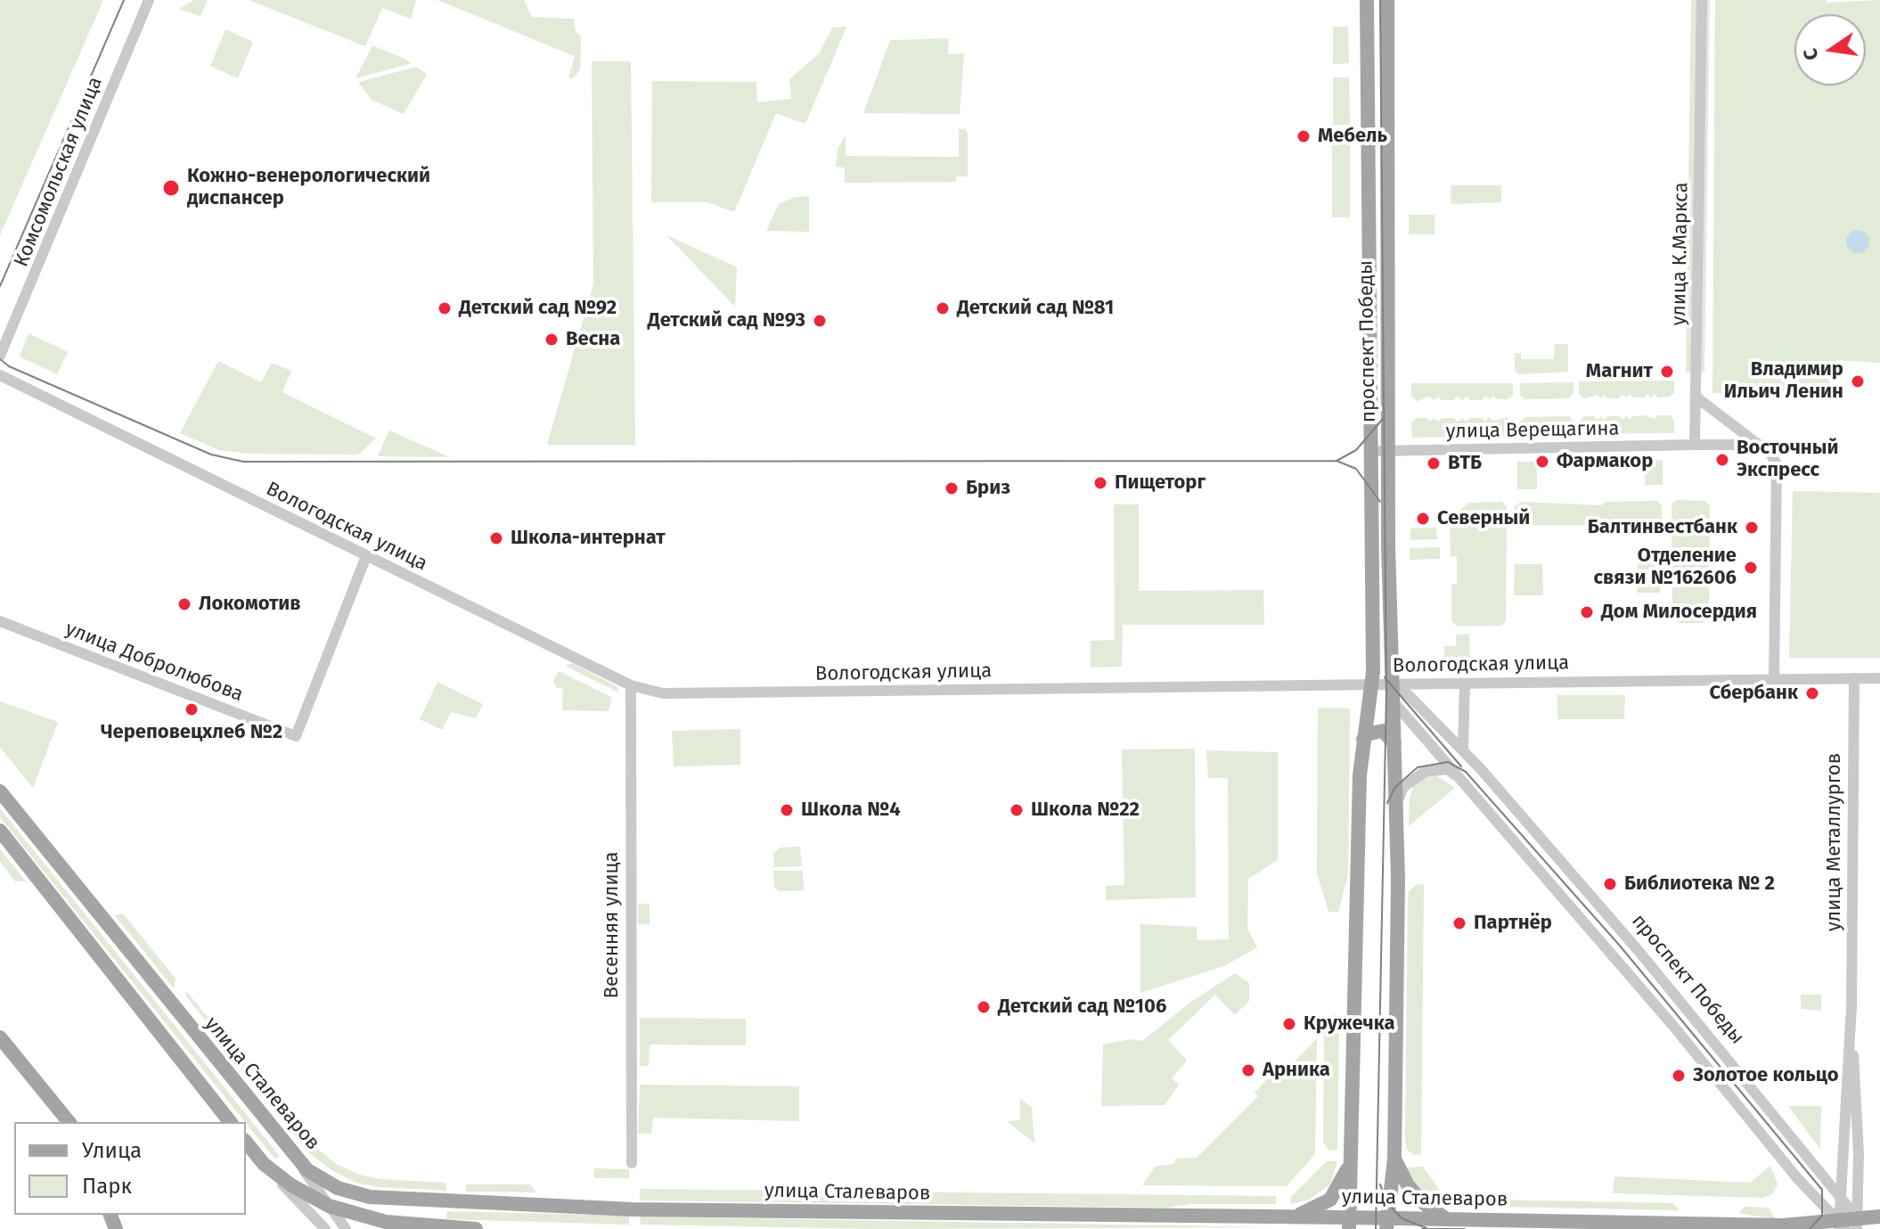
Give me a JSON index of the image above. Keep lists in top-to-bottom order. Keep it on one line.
{"streets":{"main road":["проспект Победы","улица Сталеваров"],"street":["Комсомольская улица","улица К.Маркса","улица Верещагина","Вологодская улица","улица Добролюбова","улица Металлургов","Весенняя улица"]},"crossings":[["улица К.Маркса","улица Верещагина"],["проспект Победы","улица Верещагина"],["проспект Победы","Вологодская улица"],["проспект Победы","улица Металлургов"],["проспект Победы","улица Сталеваров"],["Вологодская улица","улица Добролюбова"],["Вологодская улица","улица Металлургов"],["Вологодская улица","Весенняя улица"],["улица Металлургов","улица Сталеваров"]],"places":["Мебель","Кожно-венерологический диспансер","Детский сад №92","Детский сад №81","Детский сад №93","Весна","Магнит","Владимир Ильич Ленин","Восточный Экспресс","Фармакор","ВТБ","Пищеторг","Бриз","Северный","Балтинвестбанк","Школа-интернат","Отделение связи №162606","Локомотив","Дом Милосердия","Сбербанк","Череповецхлеб №2","Школа №4","Школа №22","Библиотека № 2","Партнёр","Детский сад №106","Кружечка","Арника","Золотое кольцо"],"legend":["Улица","Парк"],"north":"left"}
